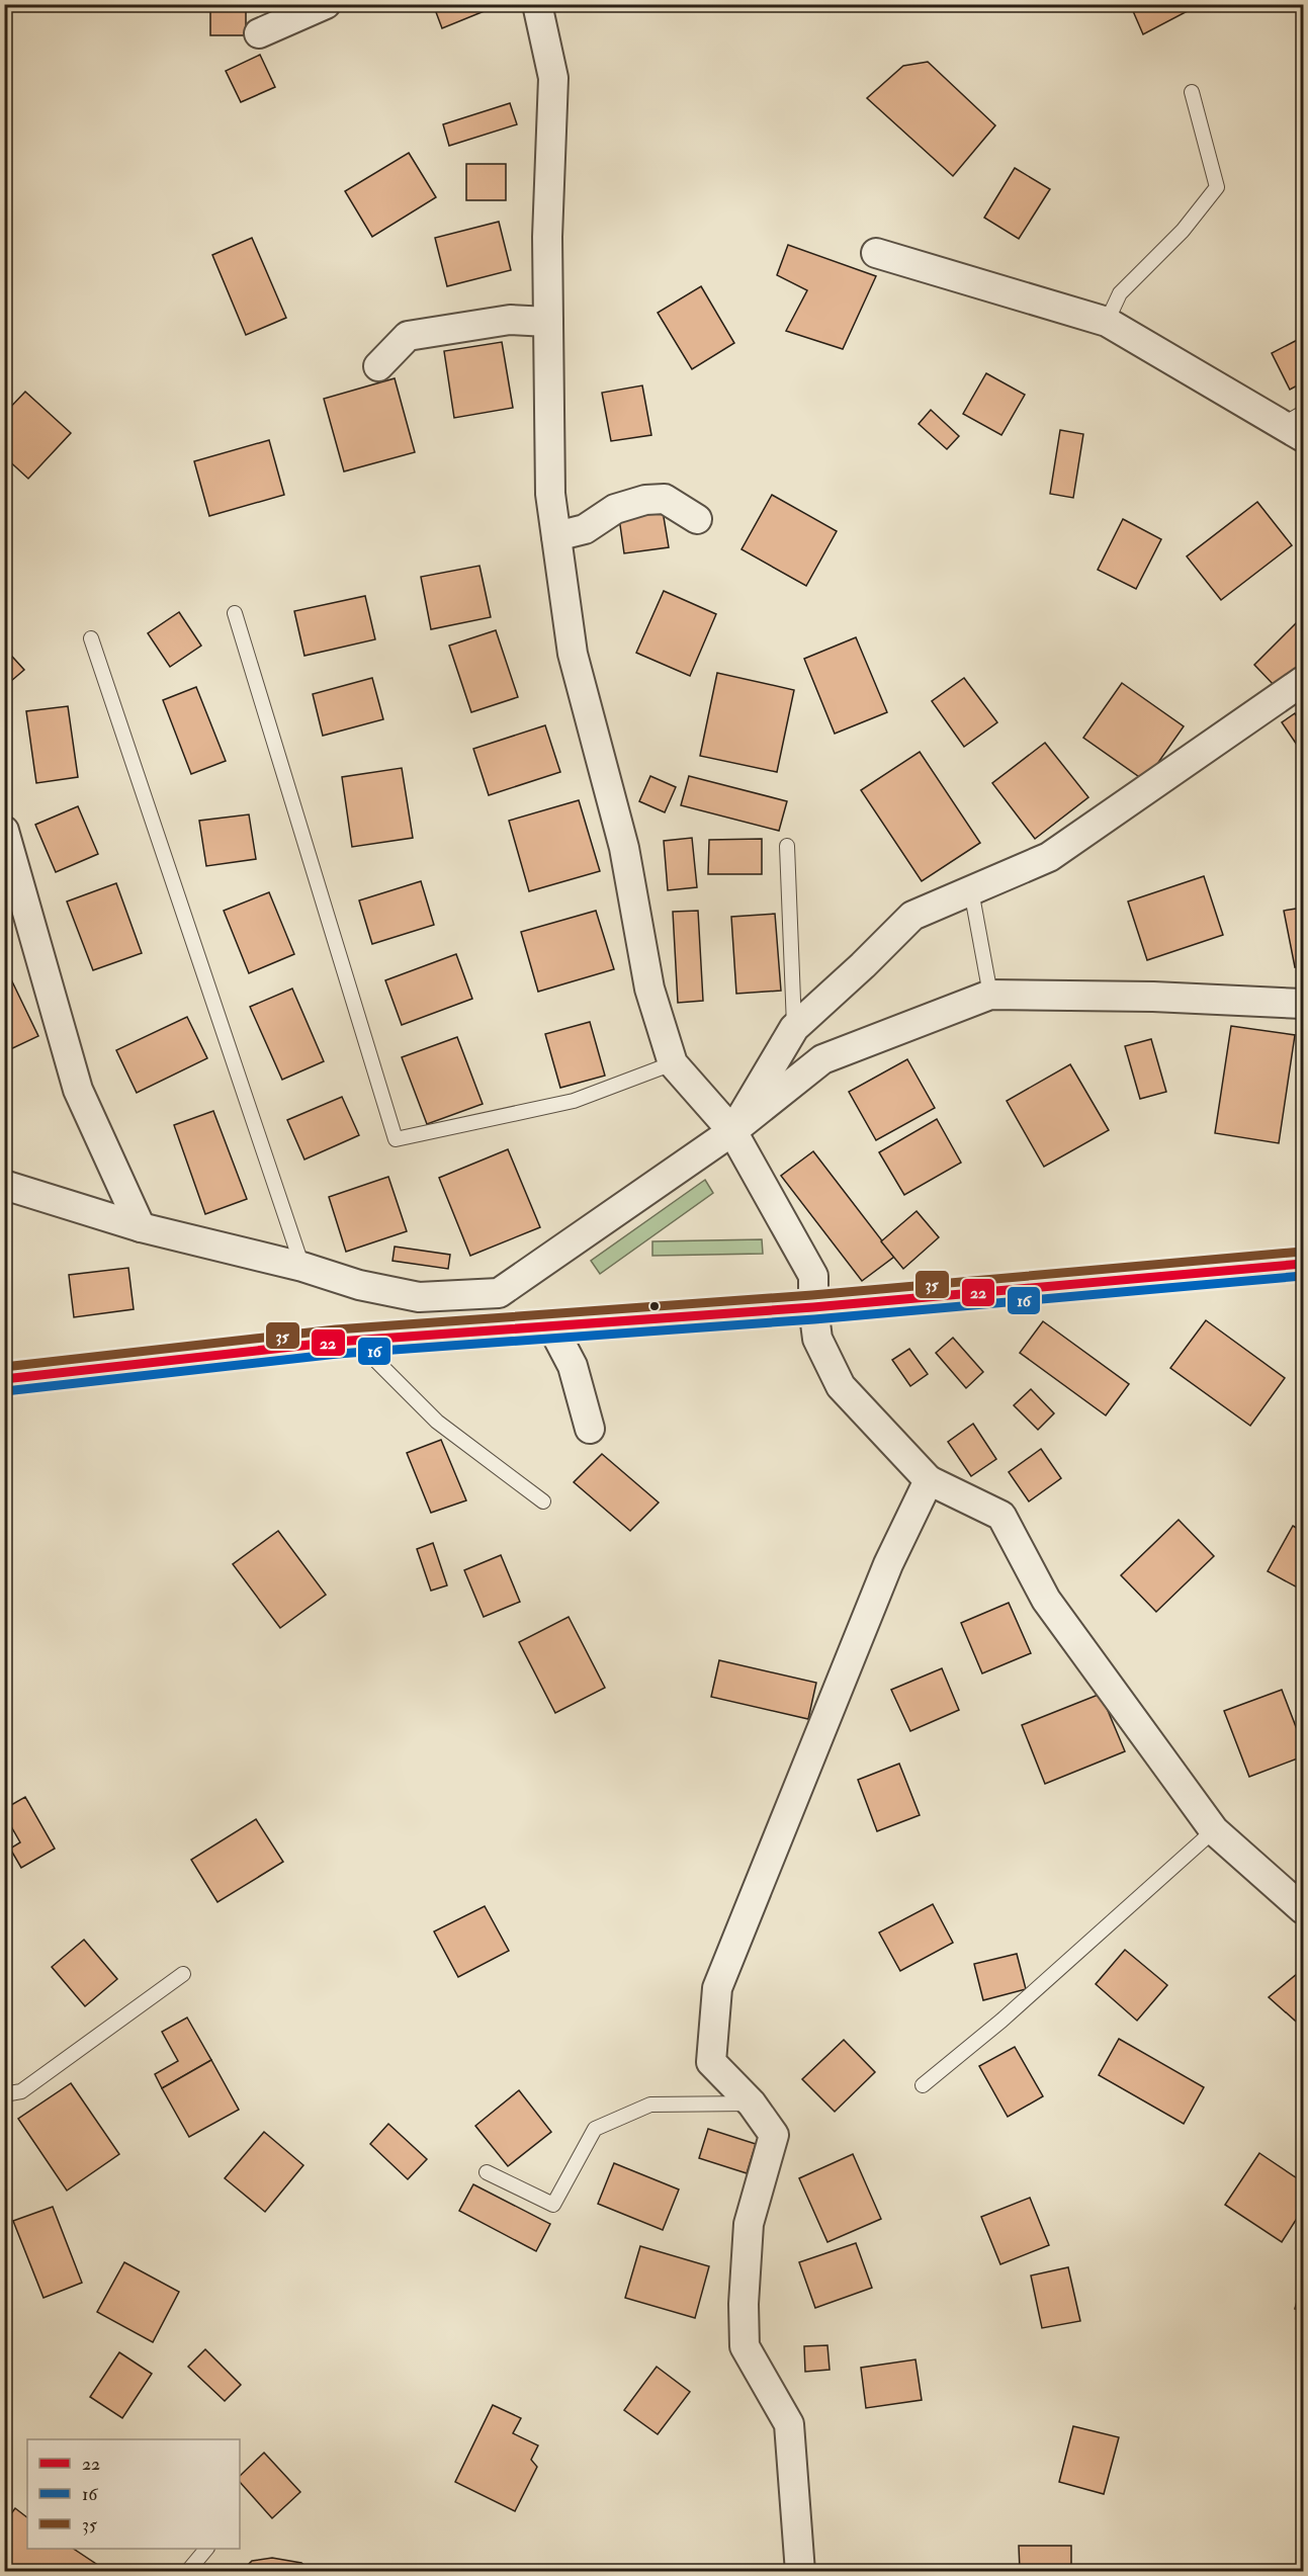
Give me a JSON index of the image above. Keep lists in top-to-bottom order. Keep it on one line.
{"lines":["transit line 35","transit line 22","transit line 16"],"legend":["22","16","35"]}
